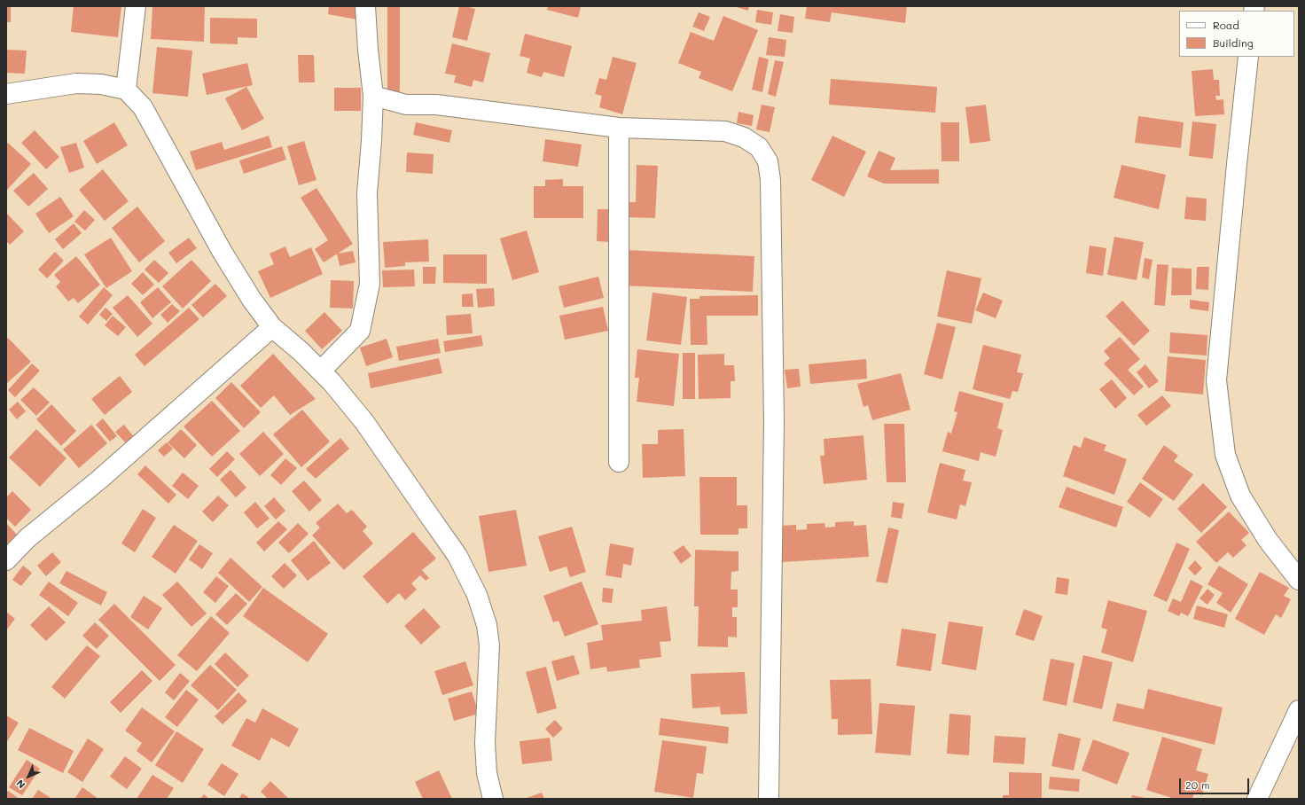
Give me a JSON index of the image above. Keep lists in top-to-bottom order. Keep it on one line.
{"legend":["Road","Building"],"scale_bar":"20 m","north":"bottom left"}
